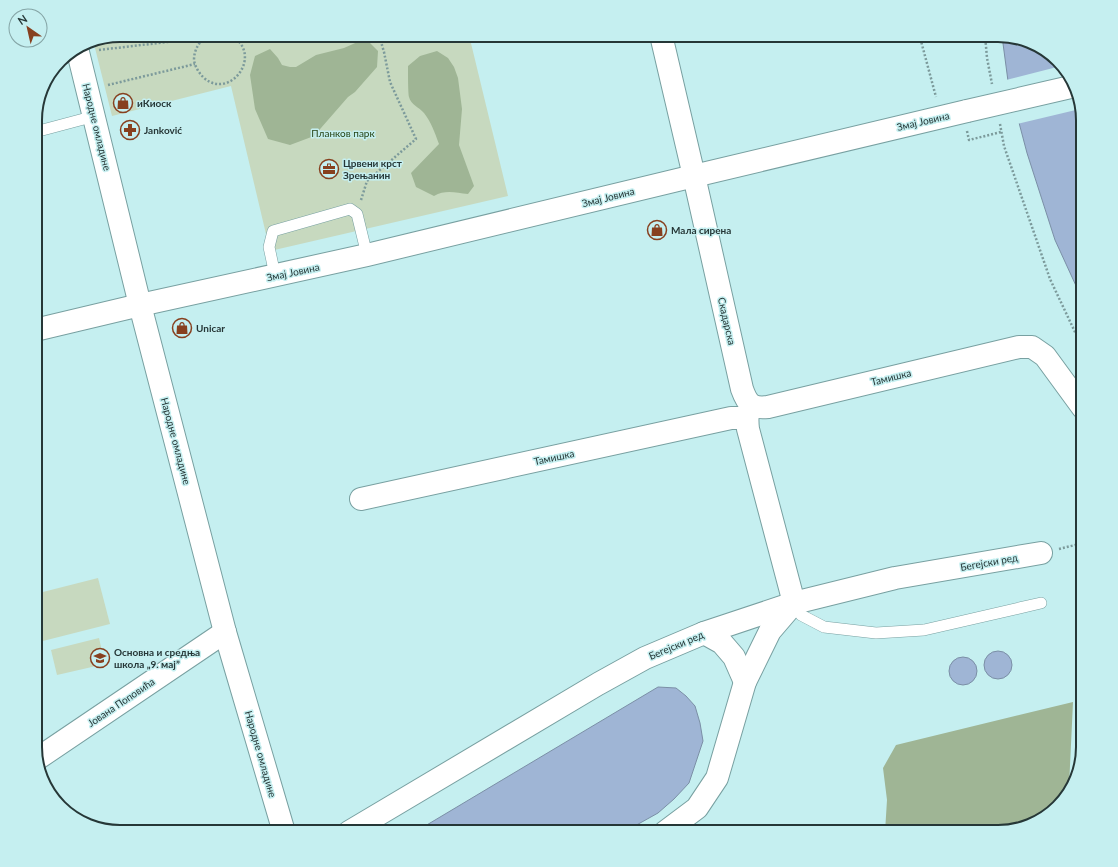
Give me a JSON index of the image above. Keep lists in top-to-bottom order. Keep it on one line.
{"streets":{"street":["Змај Јовина","Народне омладине","Скадарска","Тамишка","Бегејски ред","Јована Поповића"]},"crossings":[["Змај Јовина","Народне омладине"],["Змај Јовина","Скадарска"],["Народне омладине","Јована Поповића"],["Скадарска","Тамишка"],["Скадарска","Бегејски ред"]],"parks":["Планков парк"],"places":{"shop":["иКиоск","Мала сирена","Unicar"],"pharmacy":["Janković"],"office":["Црвени крст Зрењанин"],"school or university":["Основна и средња школа „9. мај”"]},"north":"top left"}
